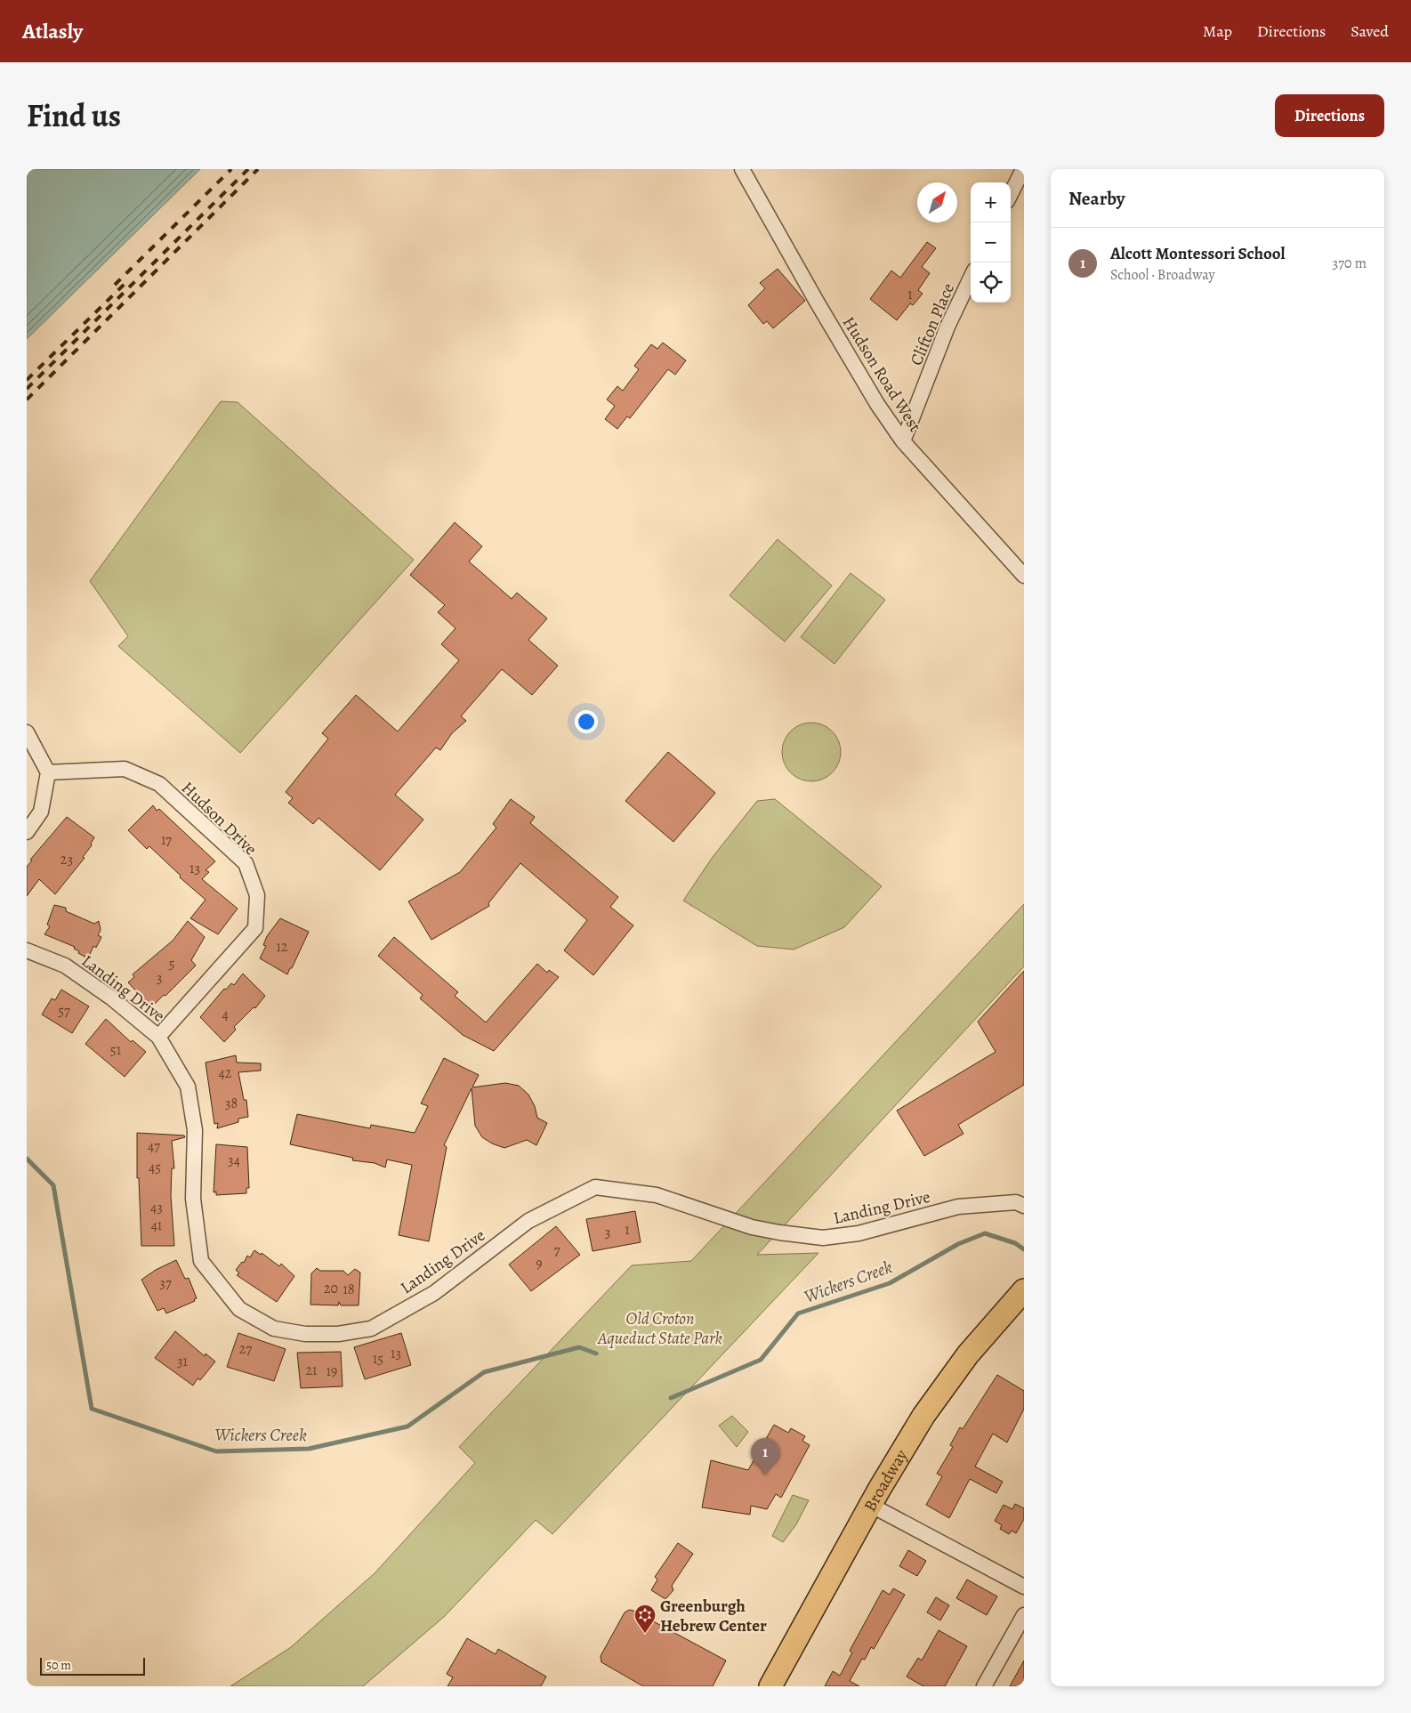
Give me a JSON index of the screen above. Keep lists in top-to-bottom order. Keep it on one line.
{"streets":{"main road":["Broadway"],"street":["Clifton Place","Hudson Road West","Hudson Drive","Landing Drive"]},"crossings":[["Clifton Place","Hudson Road West"],["Hudson Drive","Landing Drive"]],"water":["Wickers Creek"],"parks":["Old Croton Aqueduct State Park"],"places":{"synagogue":["Greenburgh Hebrew Center"]},"house_numbers":["1","17","23","13","12","5","3","57","4","51","42","38","47","34","45","43","41","1","3","7","9","37","20","18","27","13","15","31","21","19"],"scale_bar":"50 m","north":"top right","page":{"header":"Atlasly","nav":["Map","Directions","Saved"],"title":"Find us","buttons":"Directions","heading":"Nearby","map_buttons":["+","−"],"list":[{"mark":"1","name":"Alcott Montessori School","note":"School · Broadway","value":"370 m"}],"pins":"1","scale":"50 m"}}
